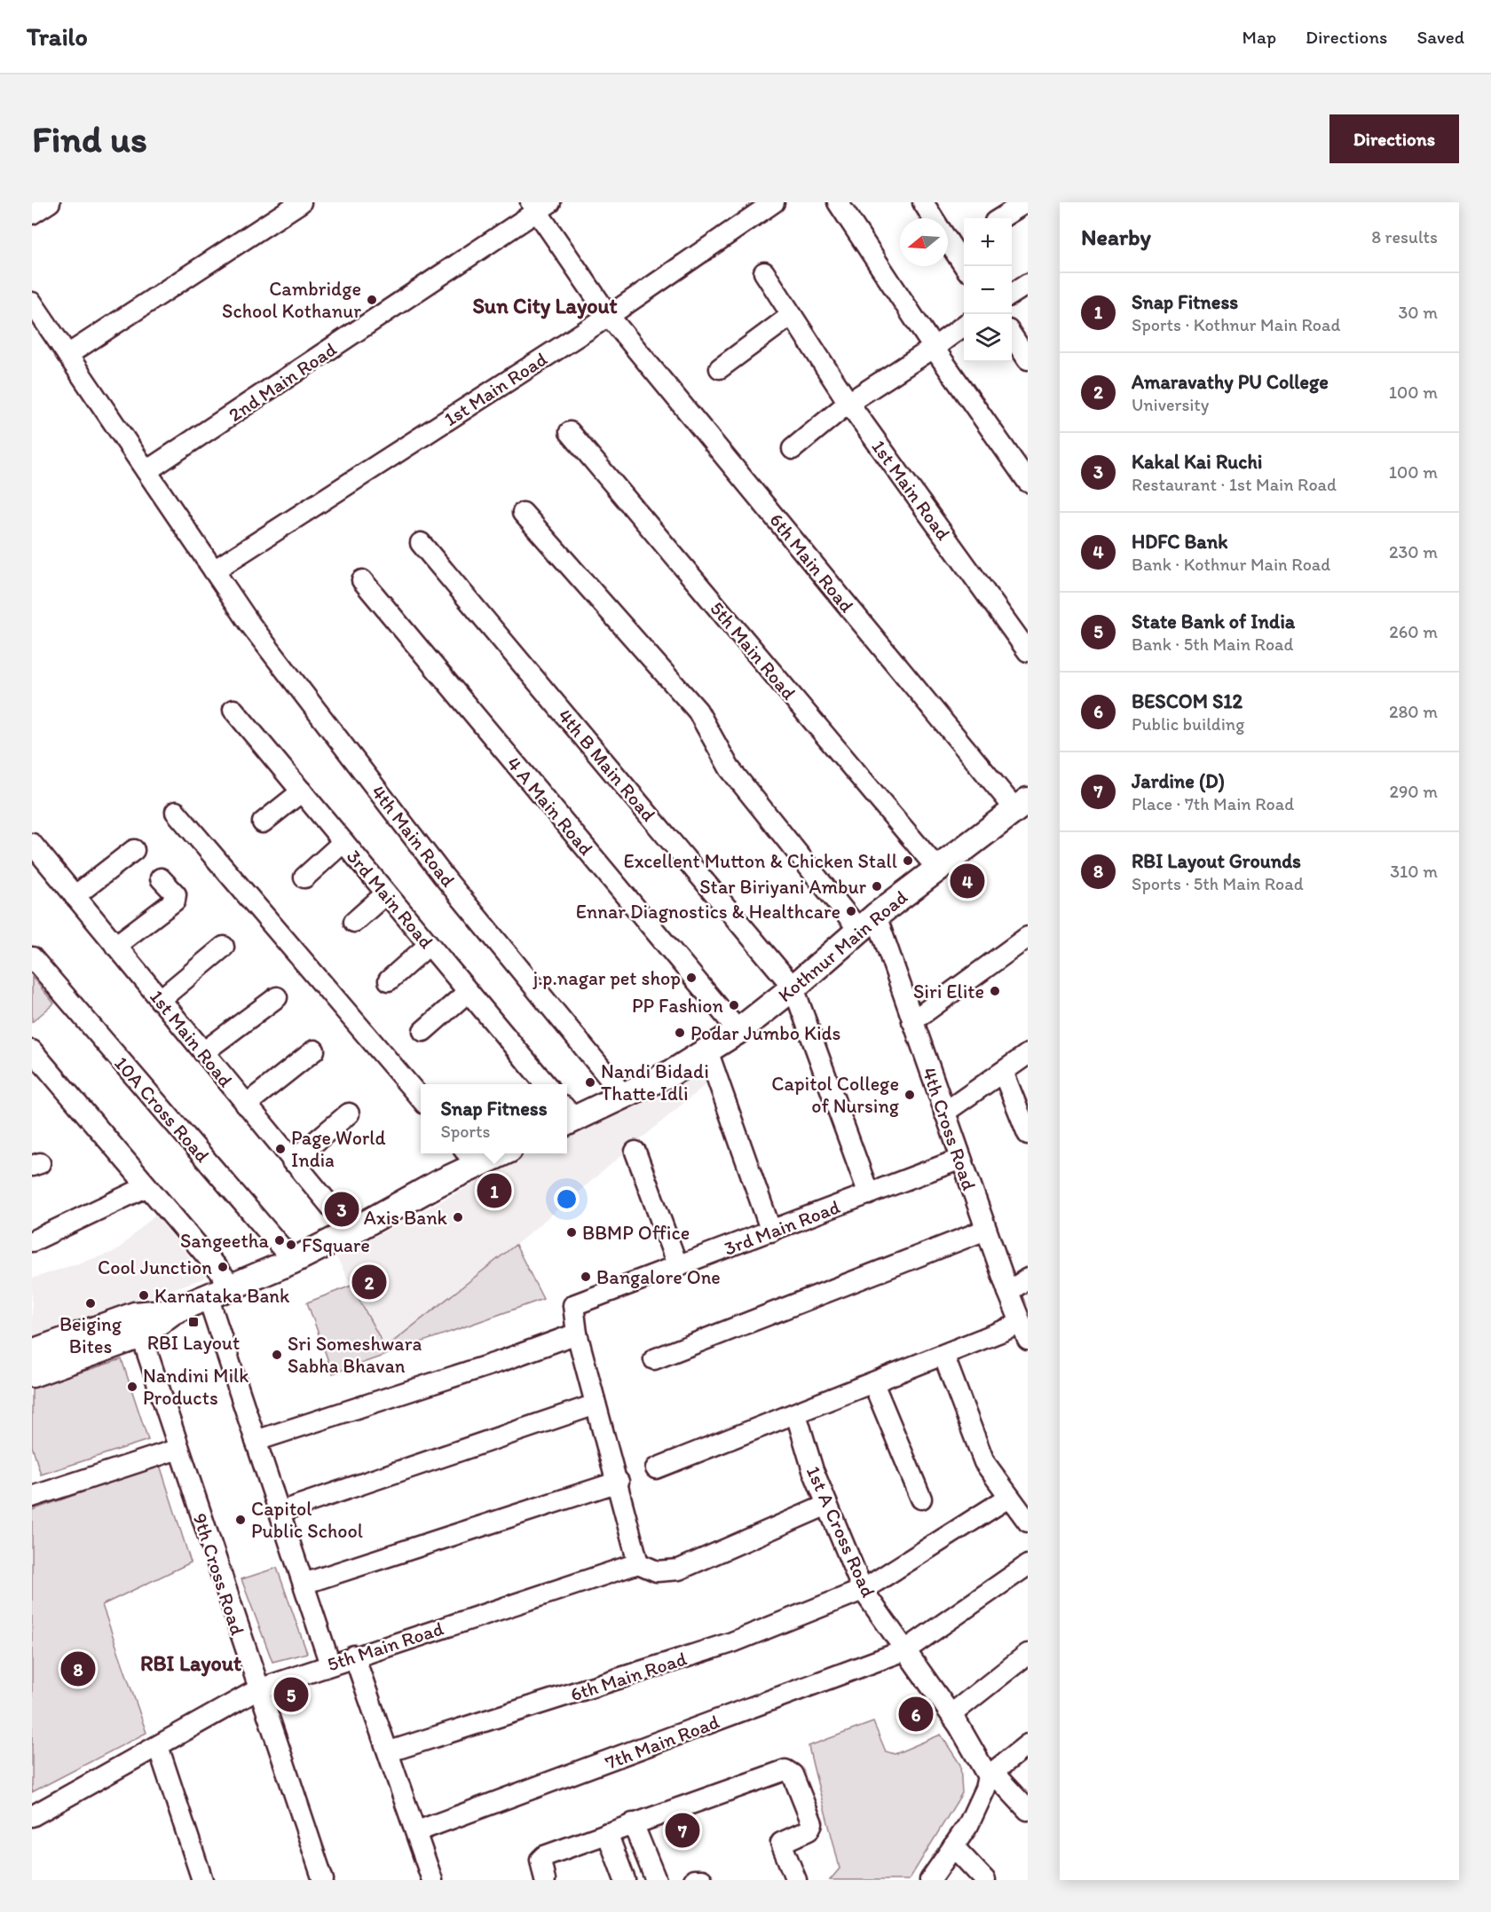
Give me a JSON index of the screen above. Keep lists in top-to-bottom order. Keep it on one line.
{"streets":{"main road":["Kothnur Main Road"],"street":["2nd Main Road","1st Main Road","6th Main Road","5th Main Road","4th B Main Road","4 A Main Road","4th Main Road","3rd Main Road","10A Cross Road","4th Cross Road","1st A Cross Road","9th Cross Road","7th Main Road"]},"crossings":[["2nd Main Road","6th Main Road"],["2nd Main Road","4th Main Road"],["1st Main Road","6th Main Road"],["1st Main Road","4th Main Road"],["6th Main Road","Kothnur Main Road"],["6th Main Road","1st A Cross Road"],["5th Main Road","Kothnur Main Road"],["5th Main Road","9th Cross Road"],["4th B Main Road","3rd Main Road"],["4th B Main Road","Kothnur Main Road"],["4 A Main Road","Kothnur Main Road"],["4th Main Road","Kothnur Main Road"],["3rd Main Road","4th Cross Road"],["Kothnur Main Road","4th Cross Road"],["1st A Cross Road","7th Main Road"]],"districts":["Sun City Layout","RBI Layout"],"places":{"other":["Cambridge School Kothanur","Excellent Mutton & Chicken Stall","Star Biriyani Ambur","Ennar Diagnostics & Healthcare","j.p.nagar pet shop","Siri Elite","PP Fashion","Podar Jumbo Kids","Nandi Bidadi Thatte Idli","Capitol College of Nursing","Page World India","Axis Bank","BBMP Office","Sangeetha","FSquare","Cool Junction","Bangalore One","Karnataka Bank","Beiging Bites","Sri Someshwara Sabha Bhavan","Nandini Milk Products","Capitol Public School"],"transit":["RBI Layout"]},"north":"left","page":{"header":"Trailo","nav":["Map","Directions","Saved"],"buttons":"Directions","title":"Find us","heading":["Nearby","8 results"],"map_buttons":["+","−"],"list":[{"mark":"1","name":"Snap Fitness","note":"Sports · Kothnur Main Road","value":"30 m"},{"mark":"2","name":"Amaravathy PU College","note":"University","value":"100 m"},{"mark":"3","name":"Kakal Kai Ruchi","note":"Restaurant · 1st Main Road","value":"100 m"},{"mark":"4","name":"HDFC Bank","note":"Bank · Kothnur Main Road","value":"230 m"},{"mark":"5","name":"State Bank of India","note":"Bank · 5th Main Road","value":"260 m"},{"mark":"6","name":"BESCOM S12","note":"Public building","value":"280 m"},{"mark":"7","name":"Jardine (D)","note":"Place · 7th Main Road","value":"290 m"},{"mark":"8","name":"RBI Layout Grounds","note":"Sports · 5th Main Road","value":"310 m"}],"pins":["4","1","3","2","8","5","6","7"],"popup":["Snap Fitness","Sports"]}}
